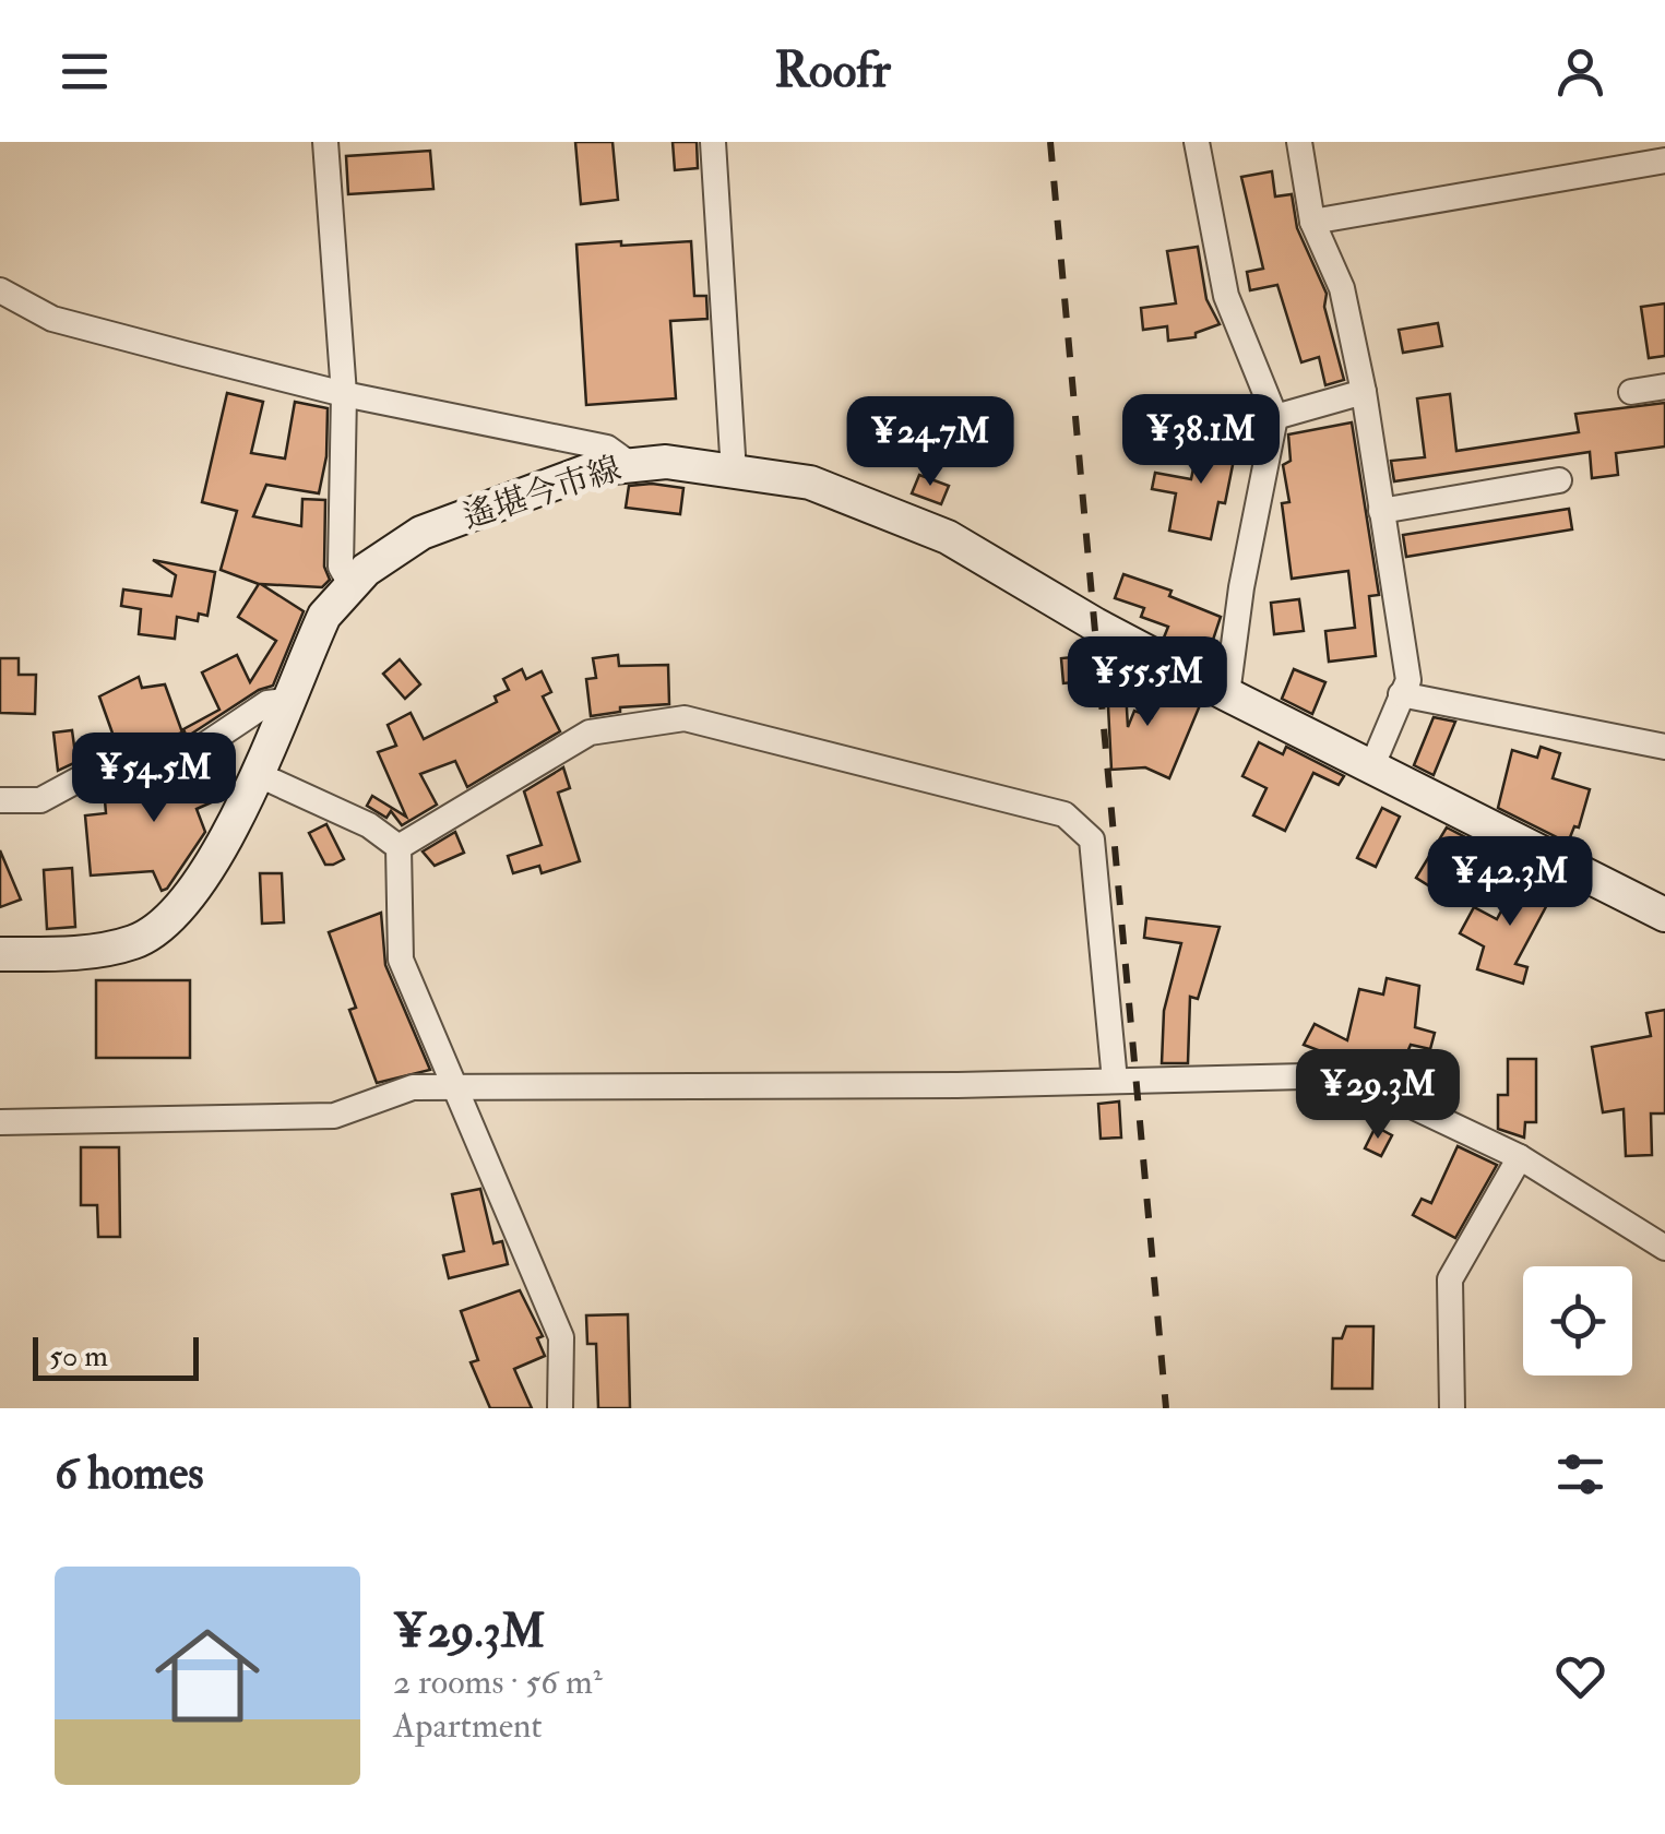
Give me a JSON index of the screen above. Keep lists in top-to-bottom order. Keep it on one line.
{"streets":{"main road":["遙堪今市線"]},"scale_bar":"50 m","page":{"header":"Roofr","price":["¥38.1M","¥24.7M","¥55.5M","¥54.5M","¥42.3M","¥29.3M"],"scale":"50 m","heading":"6 homes","list":[{"name":"¥29.3M","note":"2 rooms · 56 m² · Apartment"}]}}
